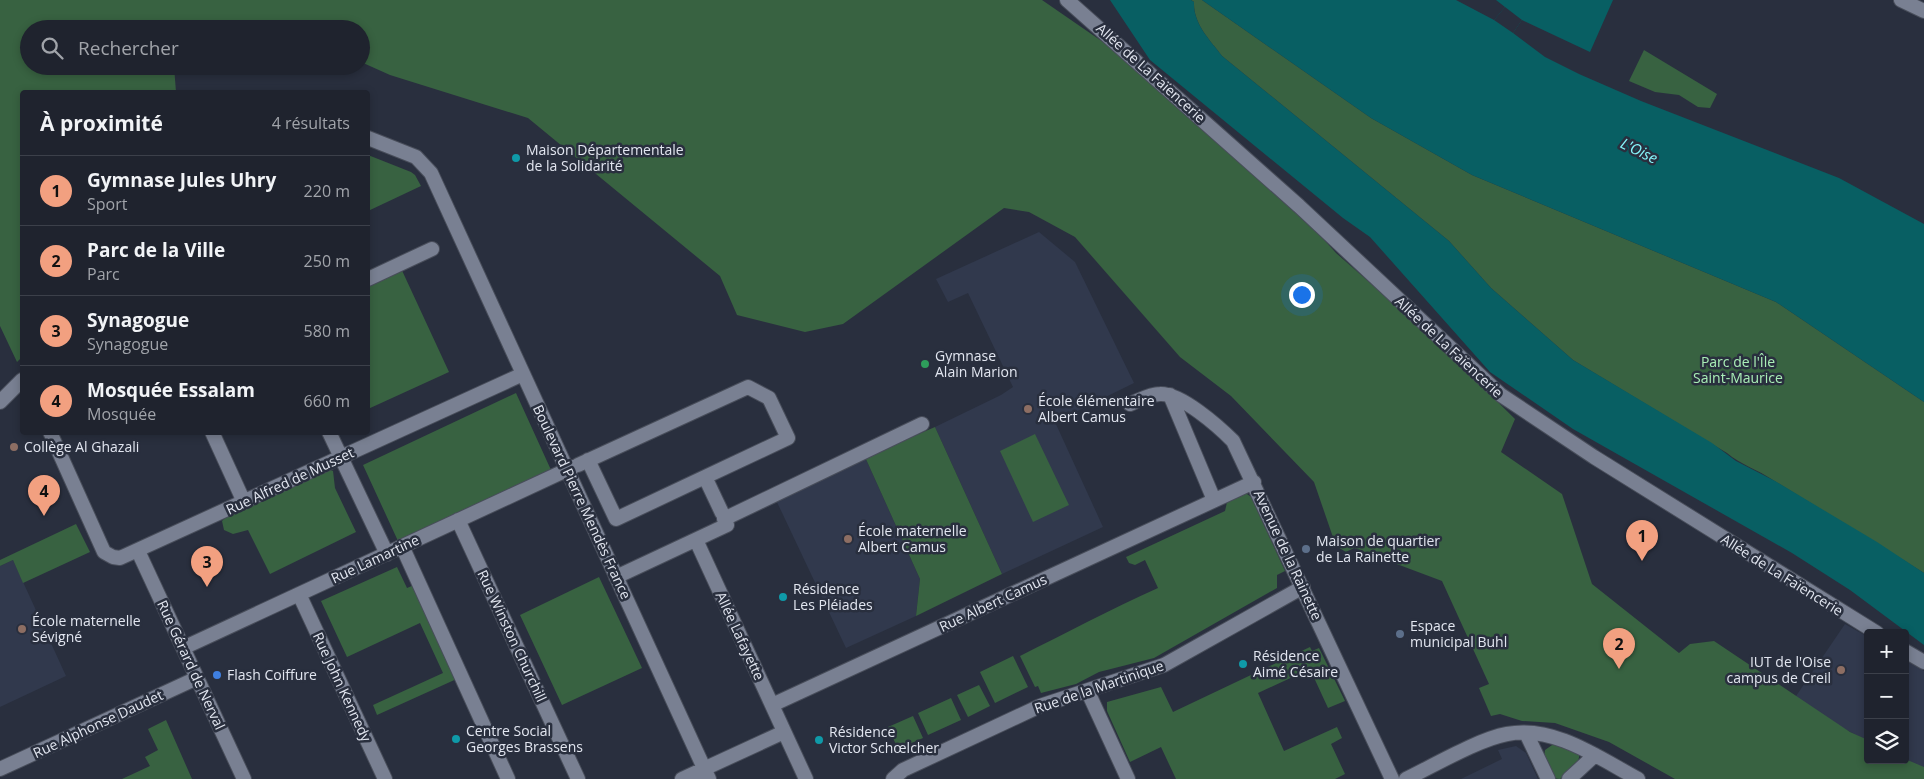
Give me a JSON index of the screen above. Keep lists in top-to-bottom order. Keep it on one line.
{"streets":{"street":["Allée de La Faïencerie","Rue Alfred de Musset","Boulevard Pierre Mendès France","Avenue de la Rainette","Rue Lamartine","Rue Albert Camus","Rue Winston Churchill","Allée Lafayette","Rue Gérard de Nerval","Rue John Kennedy","Rue de la Martinique","Rue Alphonse Daudet"]},"crossings":[["Rue Alfred de Musset","Boulevard Pierre Mendès France"],["Rue Alfred de Musset","Rue Gérard de Nerval"],["Boulevard Pierre Mendès France","Rue Lamartine"],["Avenue de la Rainette","Rue Albert Camus"],["Avenue de la Rainette","Rue de la Martinique"],["Rue Lamartine","Rue Winston Churchill"],["Rue Lamartine","Rue Gérard de Nerval"],["Rue Lamartine","Rue John Kennedy"],["Rue Albert Camus","Allée Lafayette"],["Rue Gérard de Nerval","Rue Alphonse Daudet"]],"water":["L'Oise"],"parks":["Parc de l'Île Saint-Maurice"],"places":["Maison Départementale de la Solidarité","Gymnase Alain Marion","École élémentaire Albert Camus","Collège Al Ghazali","École maternelle Albert Camus","Maison de quartier de La Rainette","Résidence Les Pléiades","École maternelle Sévigné","Espace municipal Buhl","Résidence Aimé Césaire","IUT de l'Oise campus de Creil","Flash Coiffure","Centre Social Georges Brassens","Résidence Victor Schœlcher"],"page":{"search":"Rechercher","heading":["À proximité","4 résultats"],"list":[{"mark":"1","name":"Gymnase Jules Uhry","note":"Sport","value":"220 m"},{"mark":"2","name":"Parc de la Ville","note":"Parc","value":"250 m"},{"mark":"3","name":"Synagogue","note":"Synagogue","value":"580 m"},{"mark":"4","name":"Mosquée Essalam","note":"Mosquée","value":"660 m"}],"pins":["4","1","3","2"],"map_buttons":["+","−"]}}
